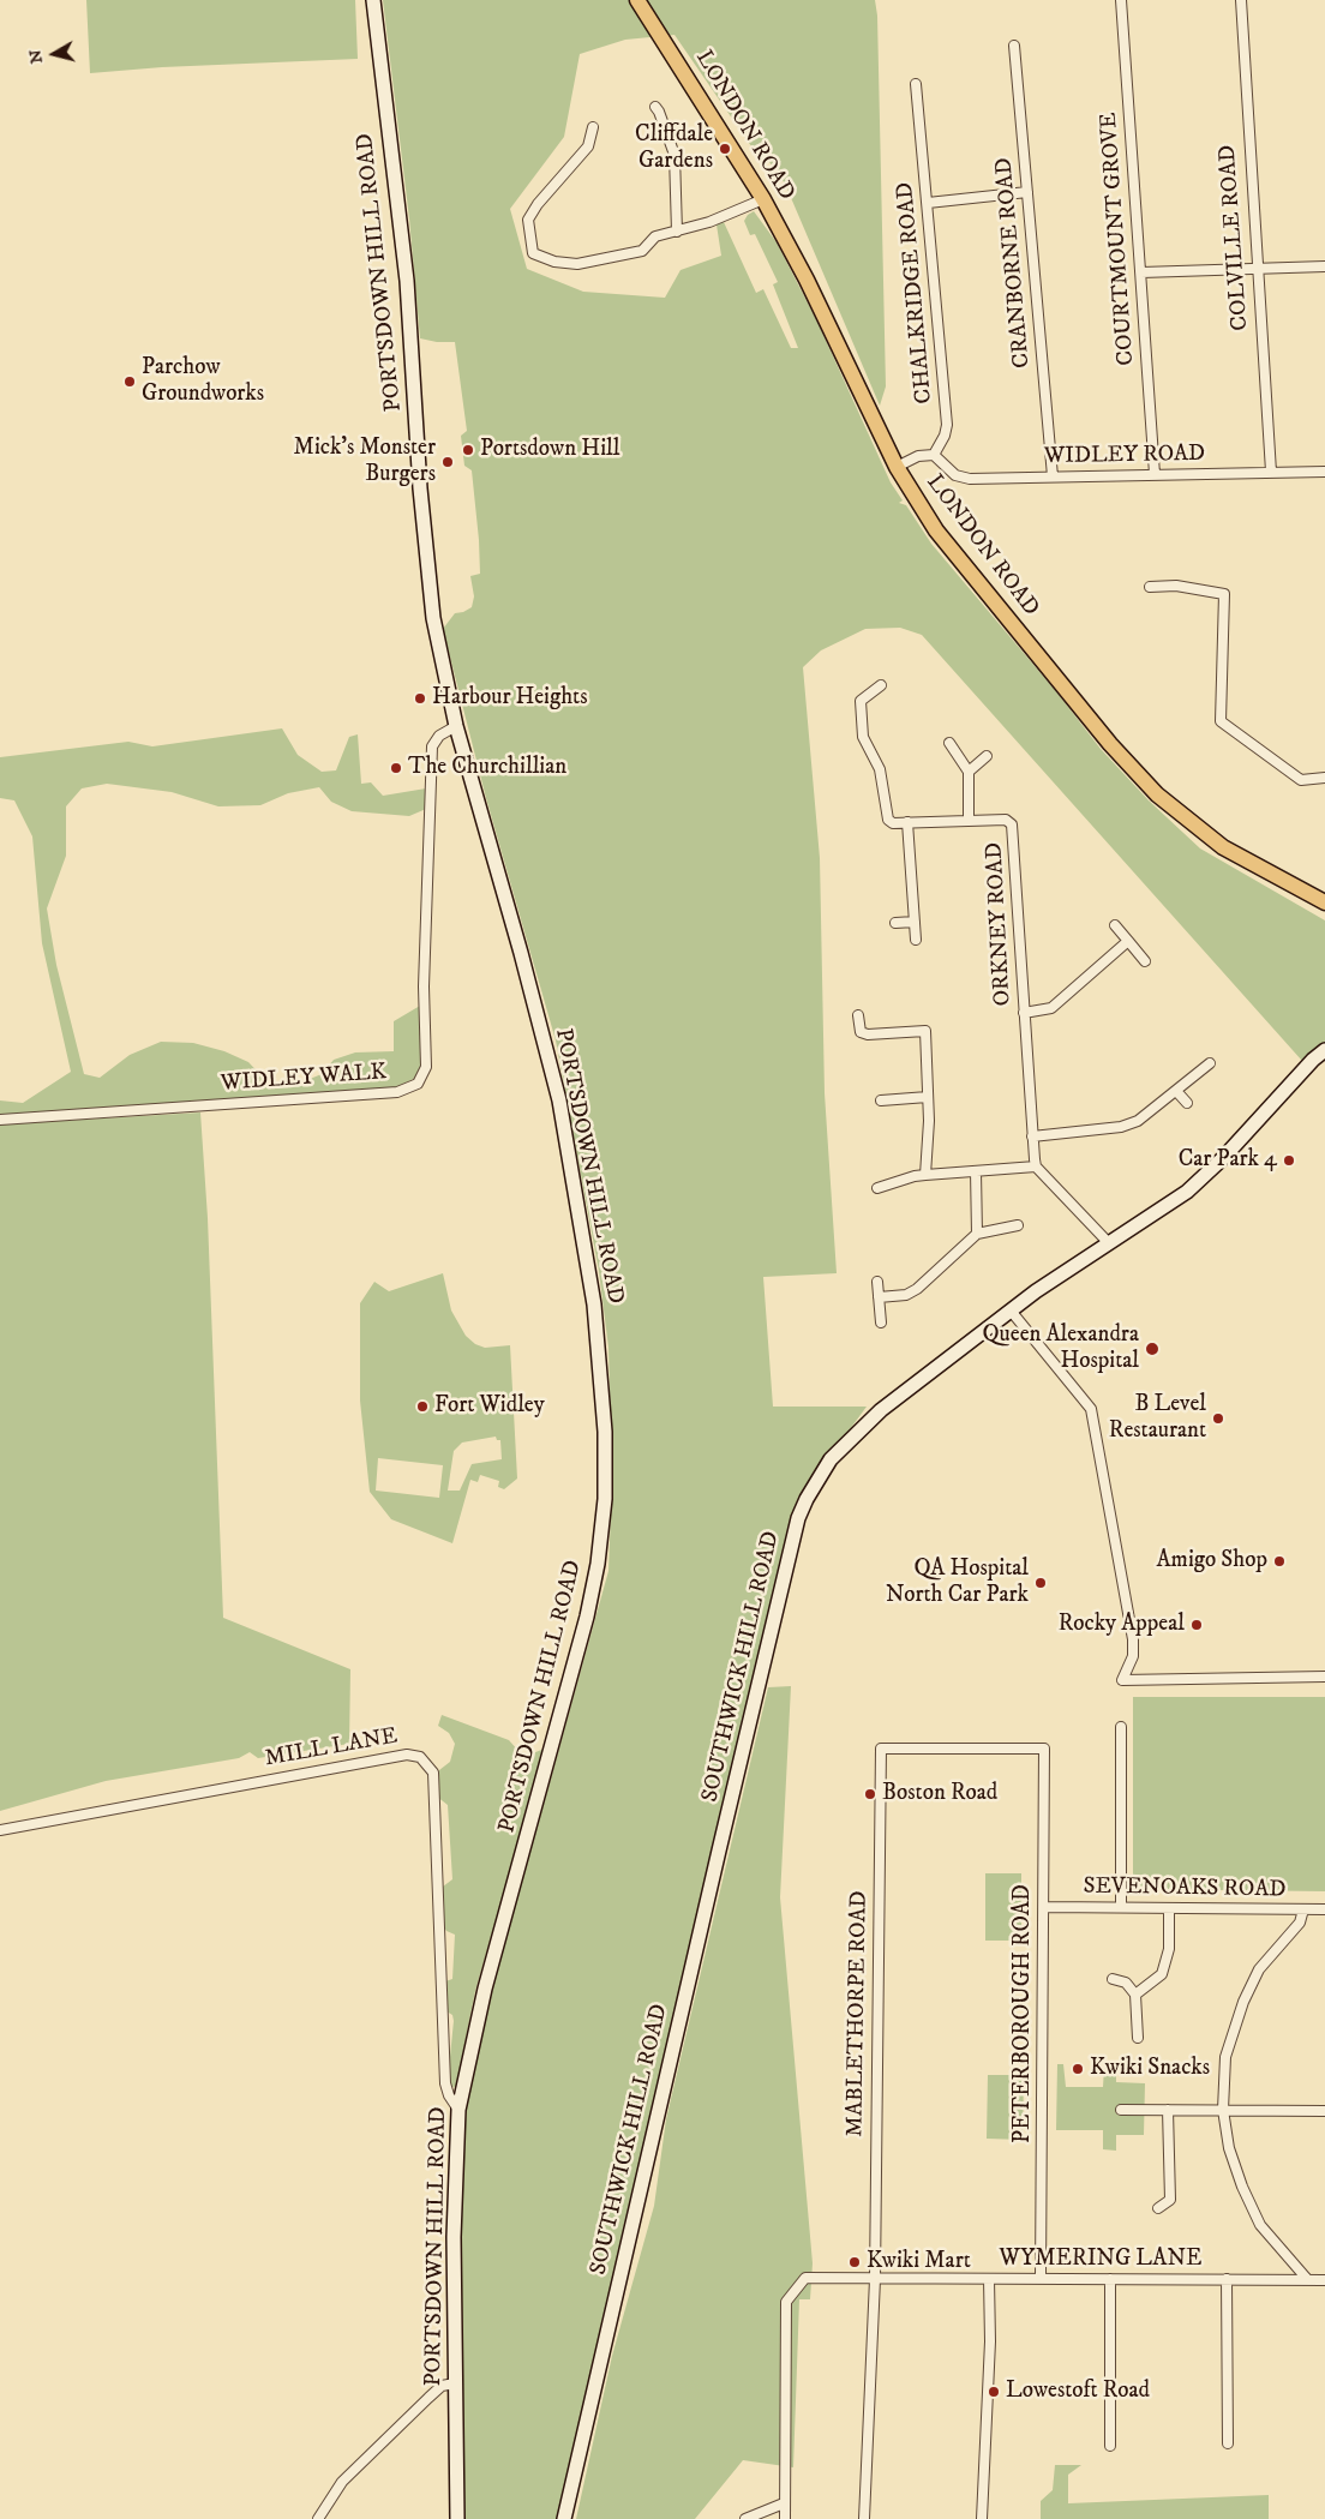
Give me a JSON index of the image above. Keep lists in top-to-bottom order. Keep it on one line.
{"streets":{"main road":["LONDON ROAD","PORTSDOWN HILL ROAD","SOUTHWICK HILL ROAD"],"street":["COLVILLE ROAD","COURTMOUNT GROVE","CRANBORNE ROAD","CHALKRIDGE ROAD","WIDLEY ROAD","ORKNEY ROAD","WIDLEY WALK","MILL LANE","SEVENOAKS ROAD","MABLETHORPE ROAD","PETERBOROUGH ROAD","WYMERING LANE"]},"crossings":[["COLVILLE ROAD","WIDLEY ROAD"],["COURTMOUNT GROVE","WIDLEY ROAD"],["CRANBORNE ROAD","WIDLEY ROAD"],["PORTSDOWN HILL ROAD","WIDLEY WALK"],["PORTSDOWN HILL ROAD","MILL LANE"],["CHALKRIDGE ROAD","WIDLEY ROAD"],["SEVENOAKS ROAD","PETERBOROUGH ROAD"],["MABLETHORPE ROAD","PETERBOROUGH ROAD"],["MABLETHORPE ROAD","WYMERING LANE"],["PETERBOROUGH ROAD","WYMERING LANE"]],"places":["Cliffdale Gardens","Parchow Groundworks","Portsdown Hill","Mick's Monster Burgers","Harbour Heights","The Churchillian","Car Park 4","Queen Alexandra Hospital","Fort Widley","B Level Restaurant","Amigo Shop","QA Hospital North Car Park","Rocky Appeal","Boston Road","Kwiki Snacks","Kwiki Mart","Lowestoft Road"],"north":"left"}
